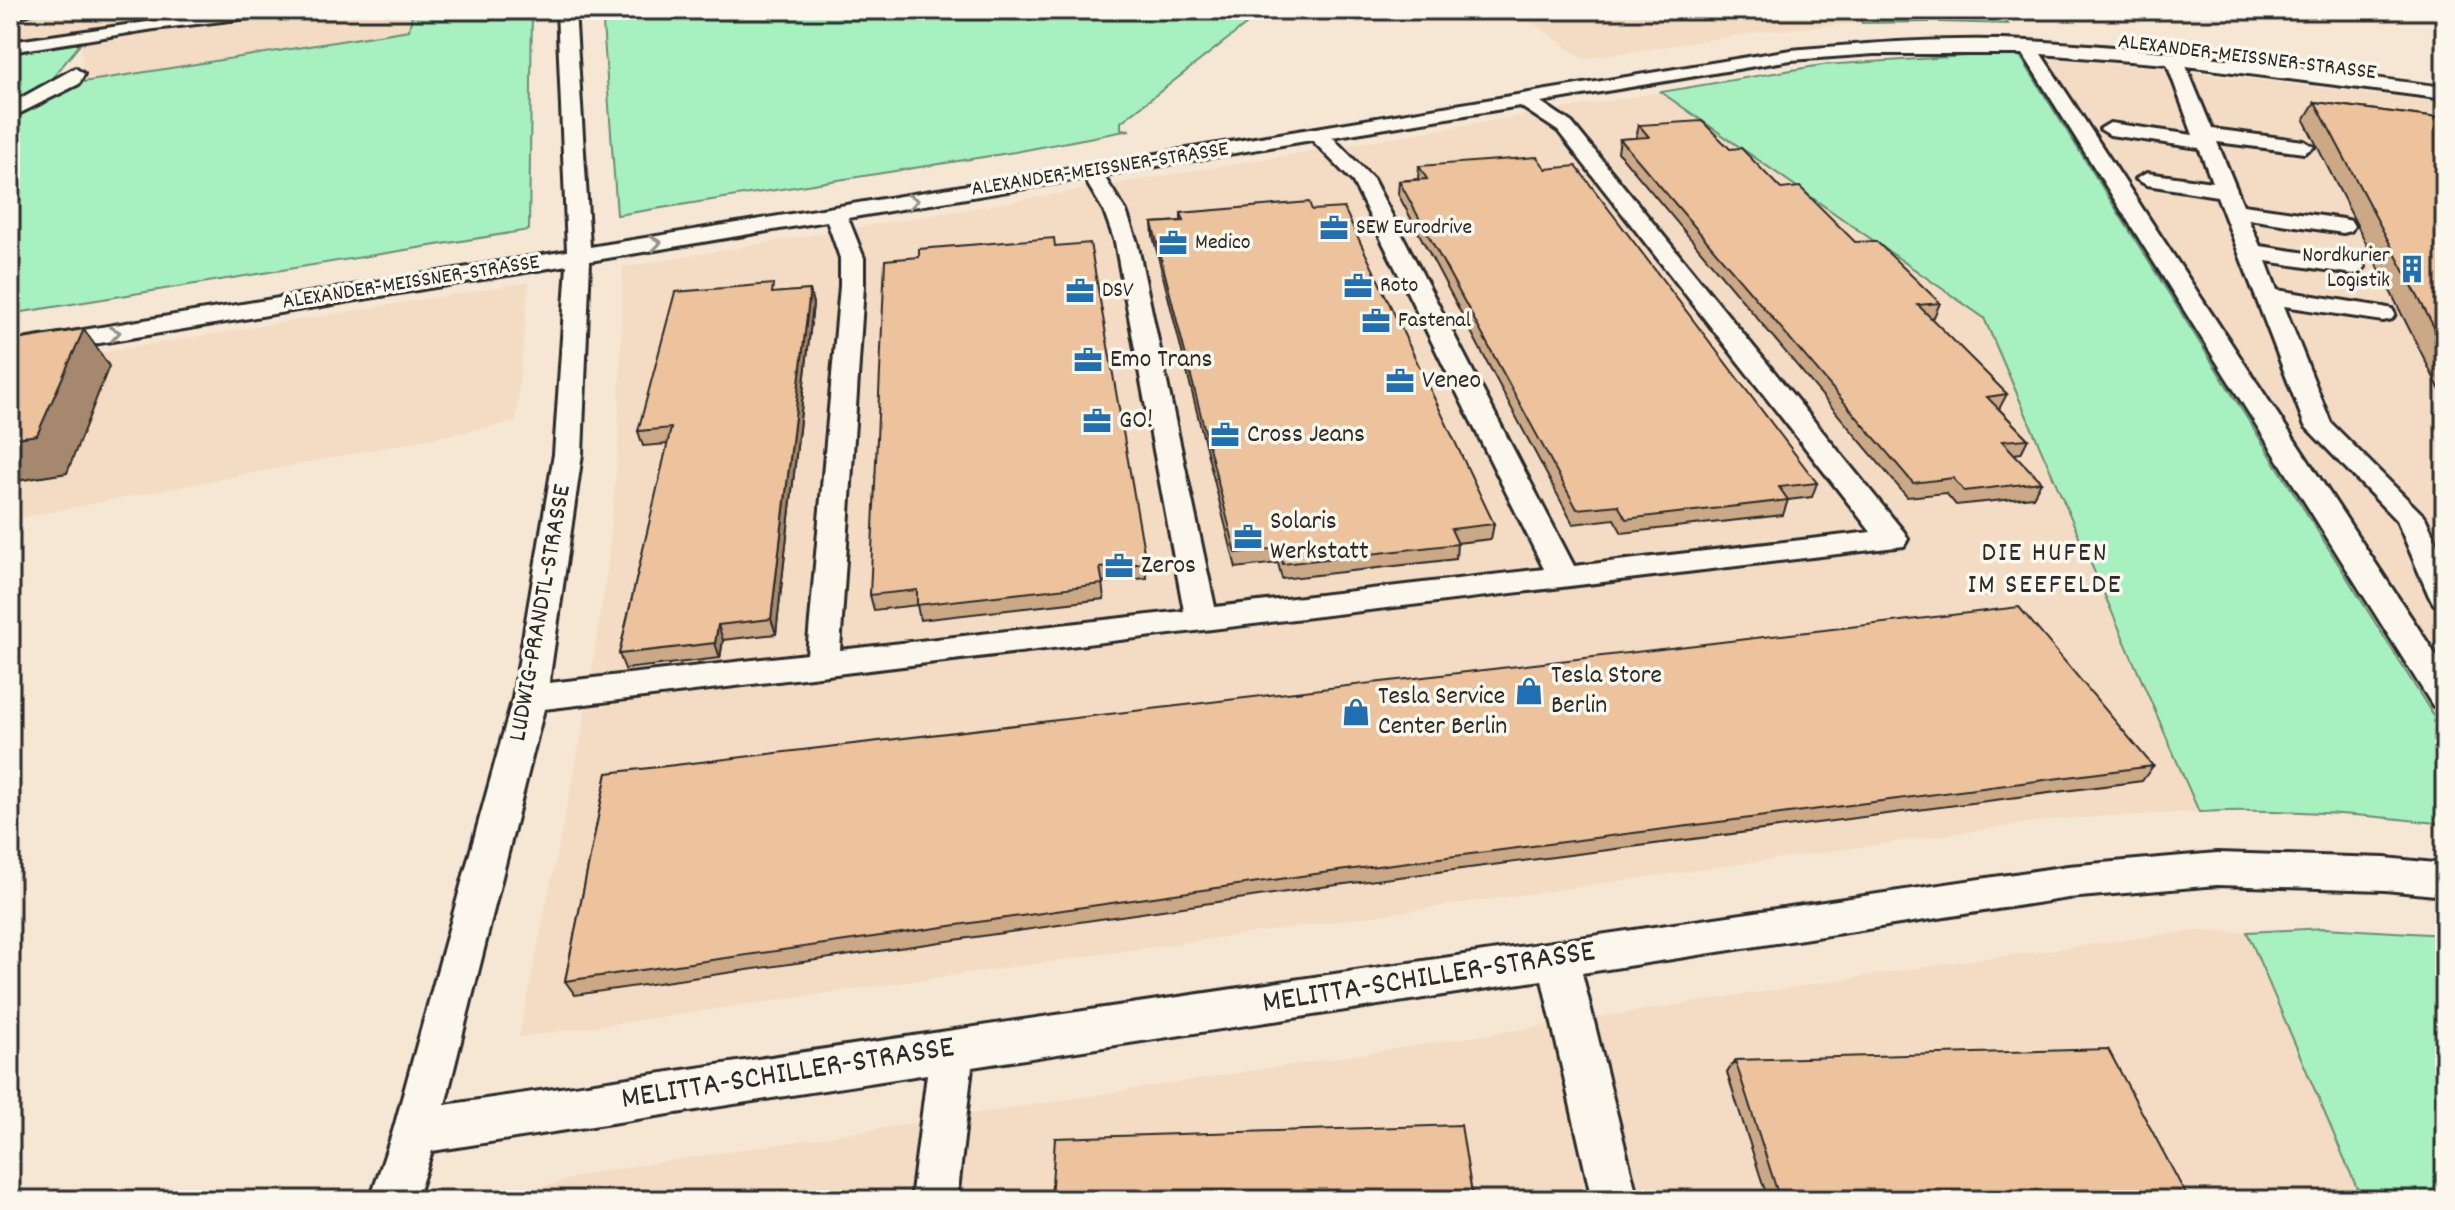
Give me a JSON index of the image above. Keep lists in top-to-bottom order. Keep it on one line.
{"streets":{"street":["ALEXANDER-MEISSNER-STRASSE","LUDWIG-PRANDTL-STRASSE","MELITTA-SCHILLER-STRASSE"]},"crossings":[["ALEXANDER-MEISSNER-STRASSE","LUDWIG-PRANDTL-STRASSE"],["LUDWIG-PRANDTL-STRASSE","MELITTA-SCHILLER-STRASSE"]],"districts":["DIE HUFEN IM SEEFELDE"],"places":{"office":["SEW Eurodrive","Medico","Roto","DSV","Fastenal","Emo Trans","Veneo","GO!","Cross Jeans","Solaris Werkstatt","Zeros"],"building":["Nordkurier Logistik"],"shop":["Tesla Store Berlin","Tesla Service Center Berlin"]}}
